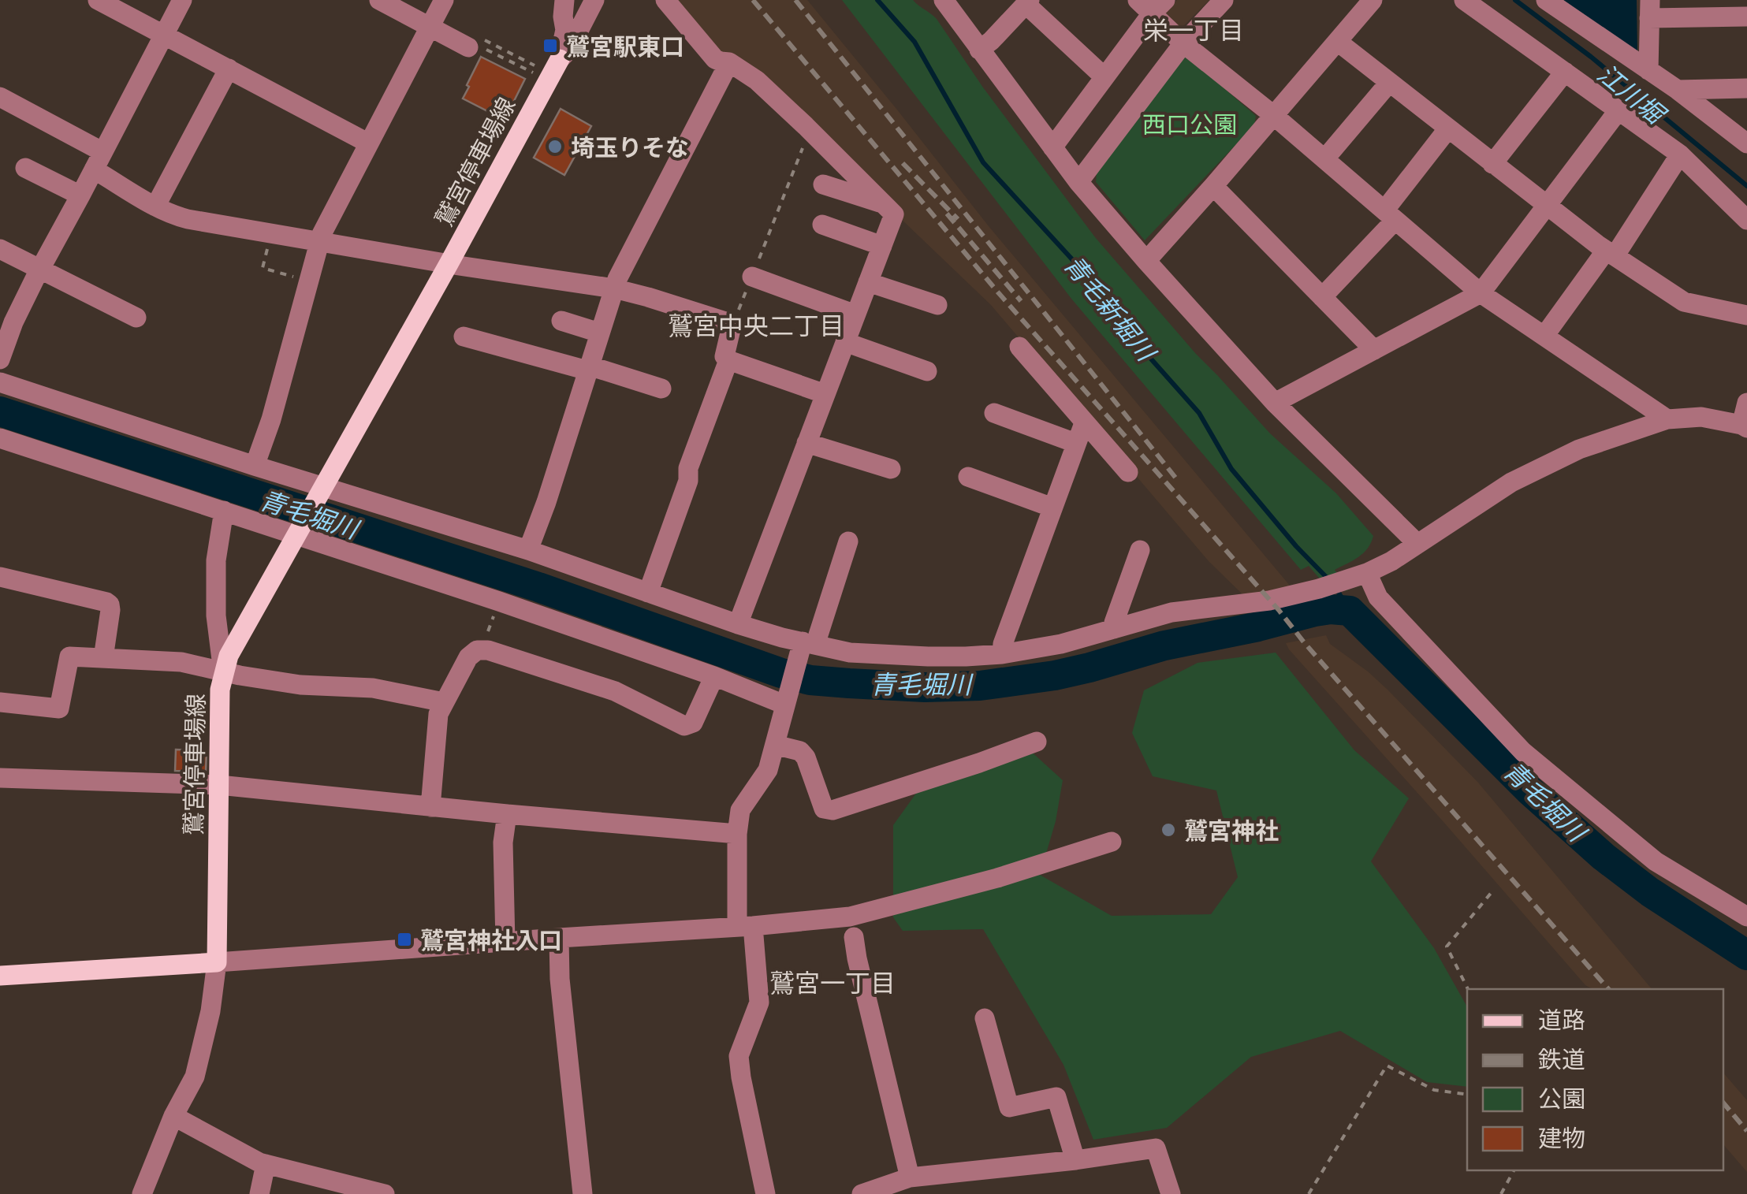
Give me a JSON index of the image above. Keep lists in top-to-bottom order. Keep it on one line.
{"streets":{"main road":["鷲宮停車場線"]},"districts":["栄一丁目","鷲宮中央二丁目","鷲宮一丁目"],"water":["江川堀","青毛新堀川","青毛堀川"],"parks":["西口公園"],"places":{"transit":["鷲宮駅東口","鷲宮神社入口"],"other":["埼玉りそな","鷲宮神社"]},"legend":["道路","鉄道","公園","建物"]}
